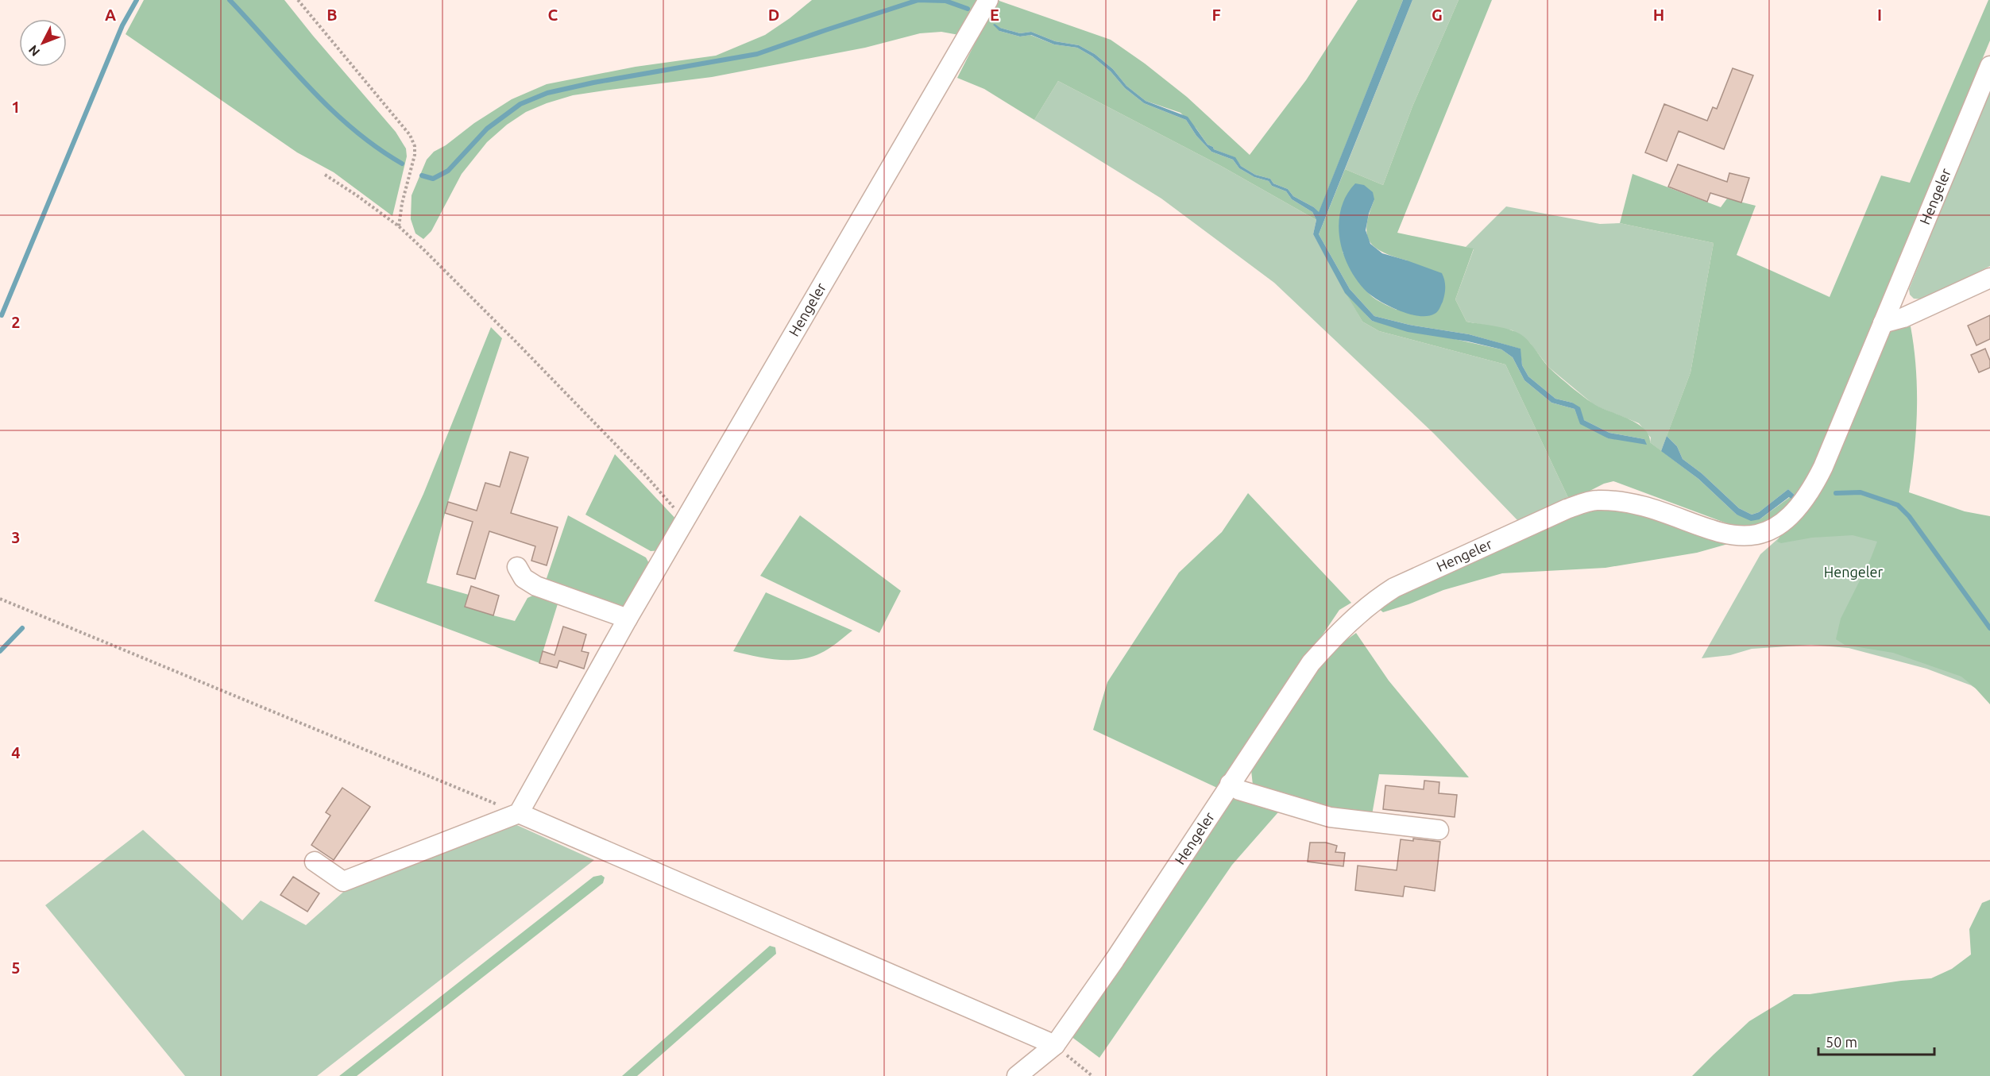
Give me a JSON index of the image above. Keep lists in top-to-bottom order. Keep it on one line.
{"streets":{"street":["Hengeler"]},"parks":["Hengeler"],"scale_bar":"50 m","north":"bottom left","grid":{"columns":["A","B","C","D","E","F","G","H","I"],"rows":["1","2","3","4","5"]}}
